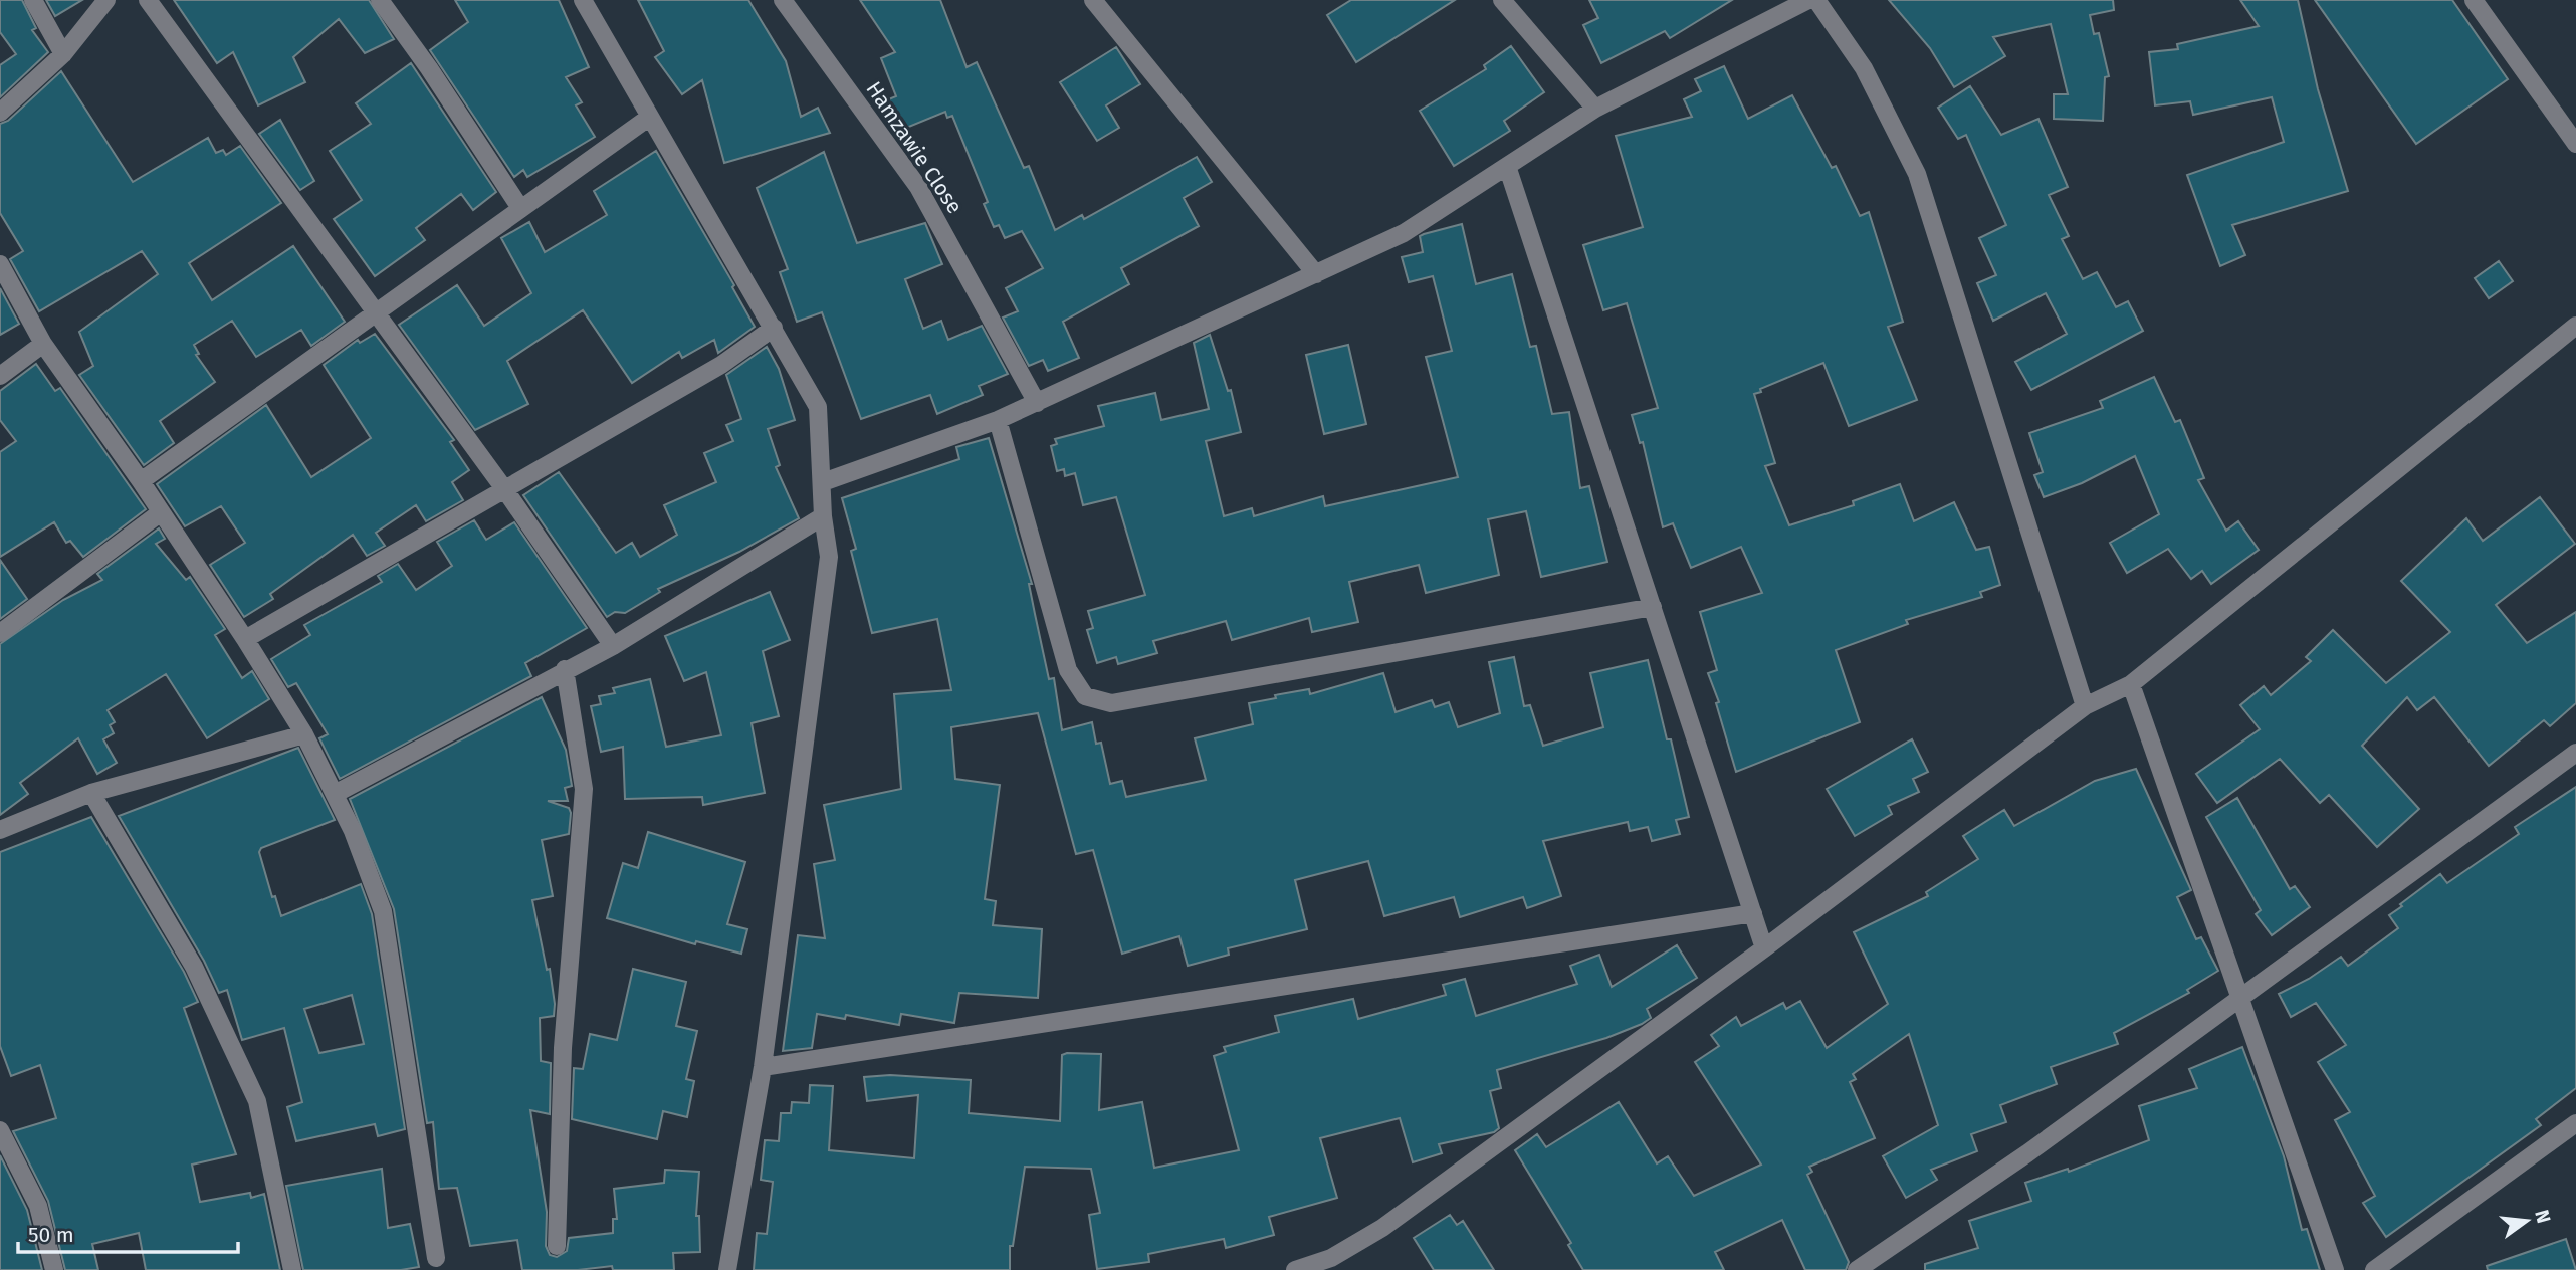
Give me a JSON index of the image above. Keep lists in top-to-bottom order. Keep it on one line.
{"streets":{"street":["Hamzawie Close"]},"scale_bar":"50 m","north":"right"}
